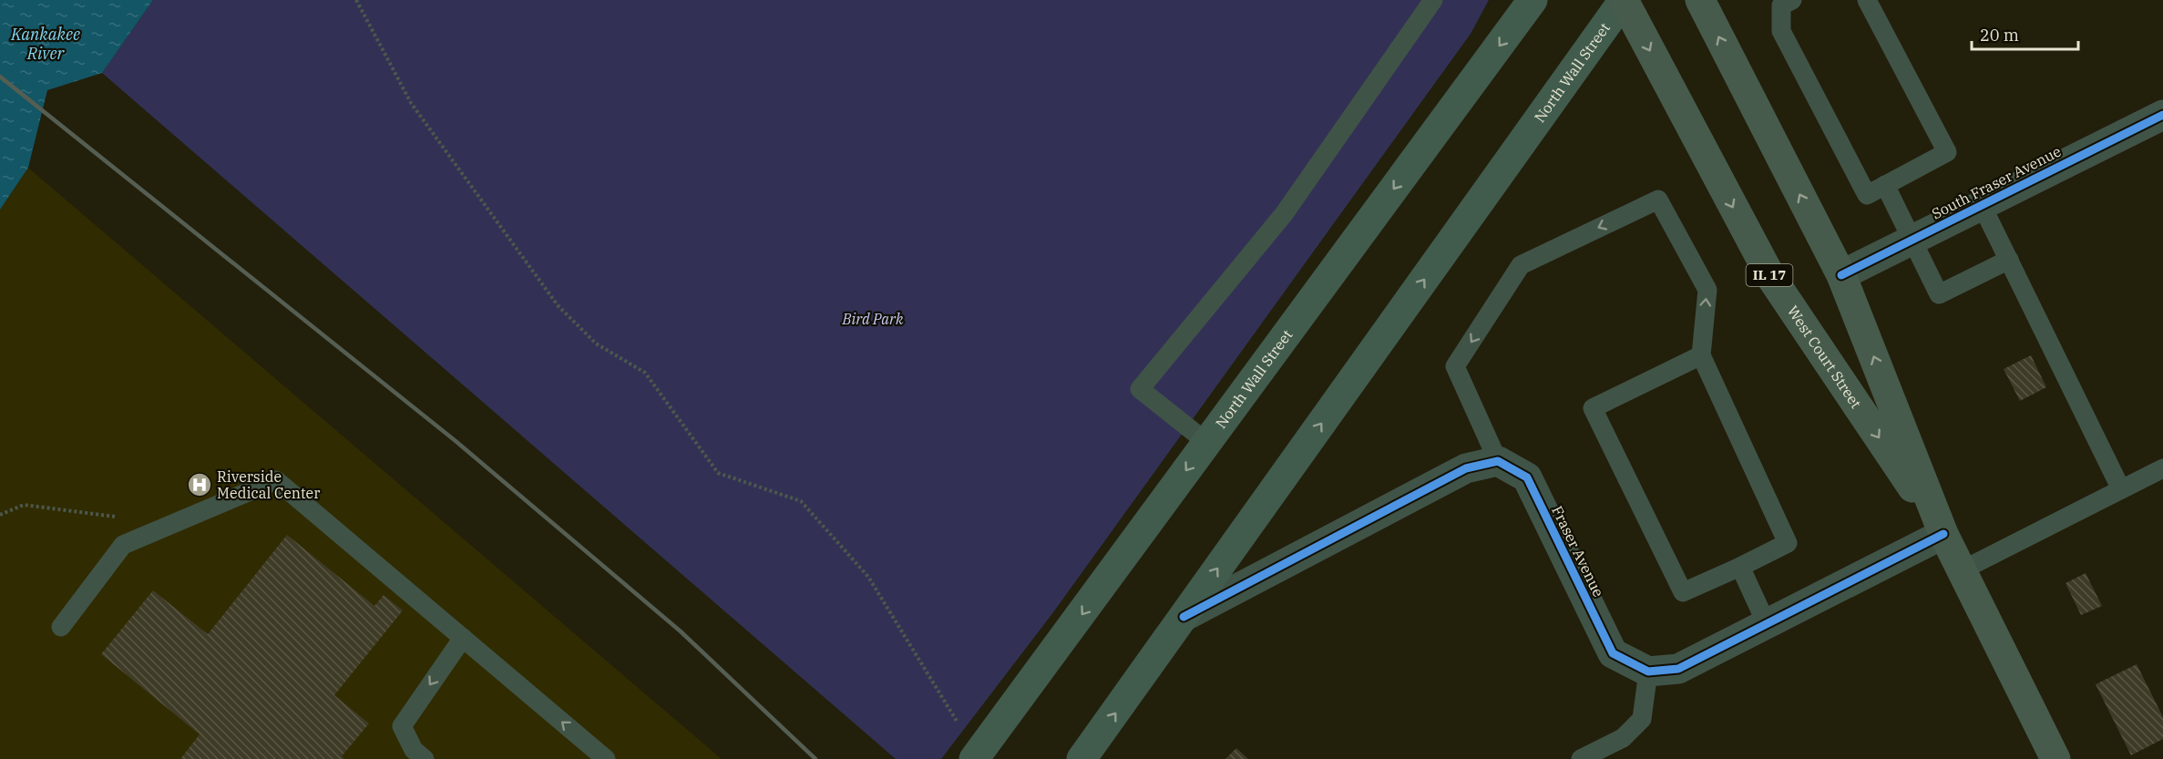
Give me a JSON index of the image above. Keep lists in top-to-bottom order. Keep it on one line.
{"streets":{"main road":["North Wall Street","IL 17","West Court Street"],"street":["South Fraser Avenue","Fraser Avenue"]},"crossings":[["North Wall Street","West Court Street"],["South Fraser Avenue","West Court Street"]],"water":["Kankakee River"],"parks":["Bird Park"],"places":{"hospital":["Riverside Medical Center"]},"scale_bar":"20 m"}
